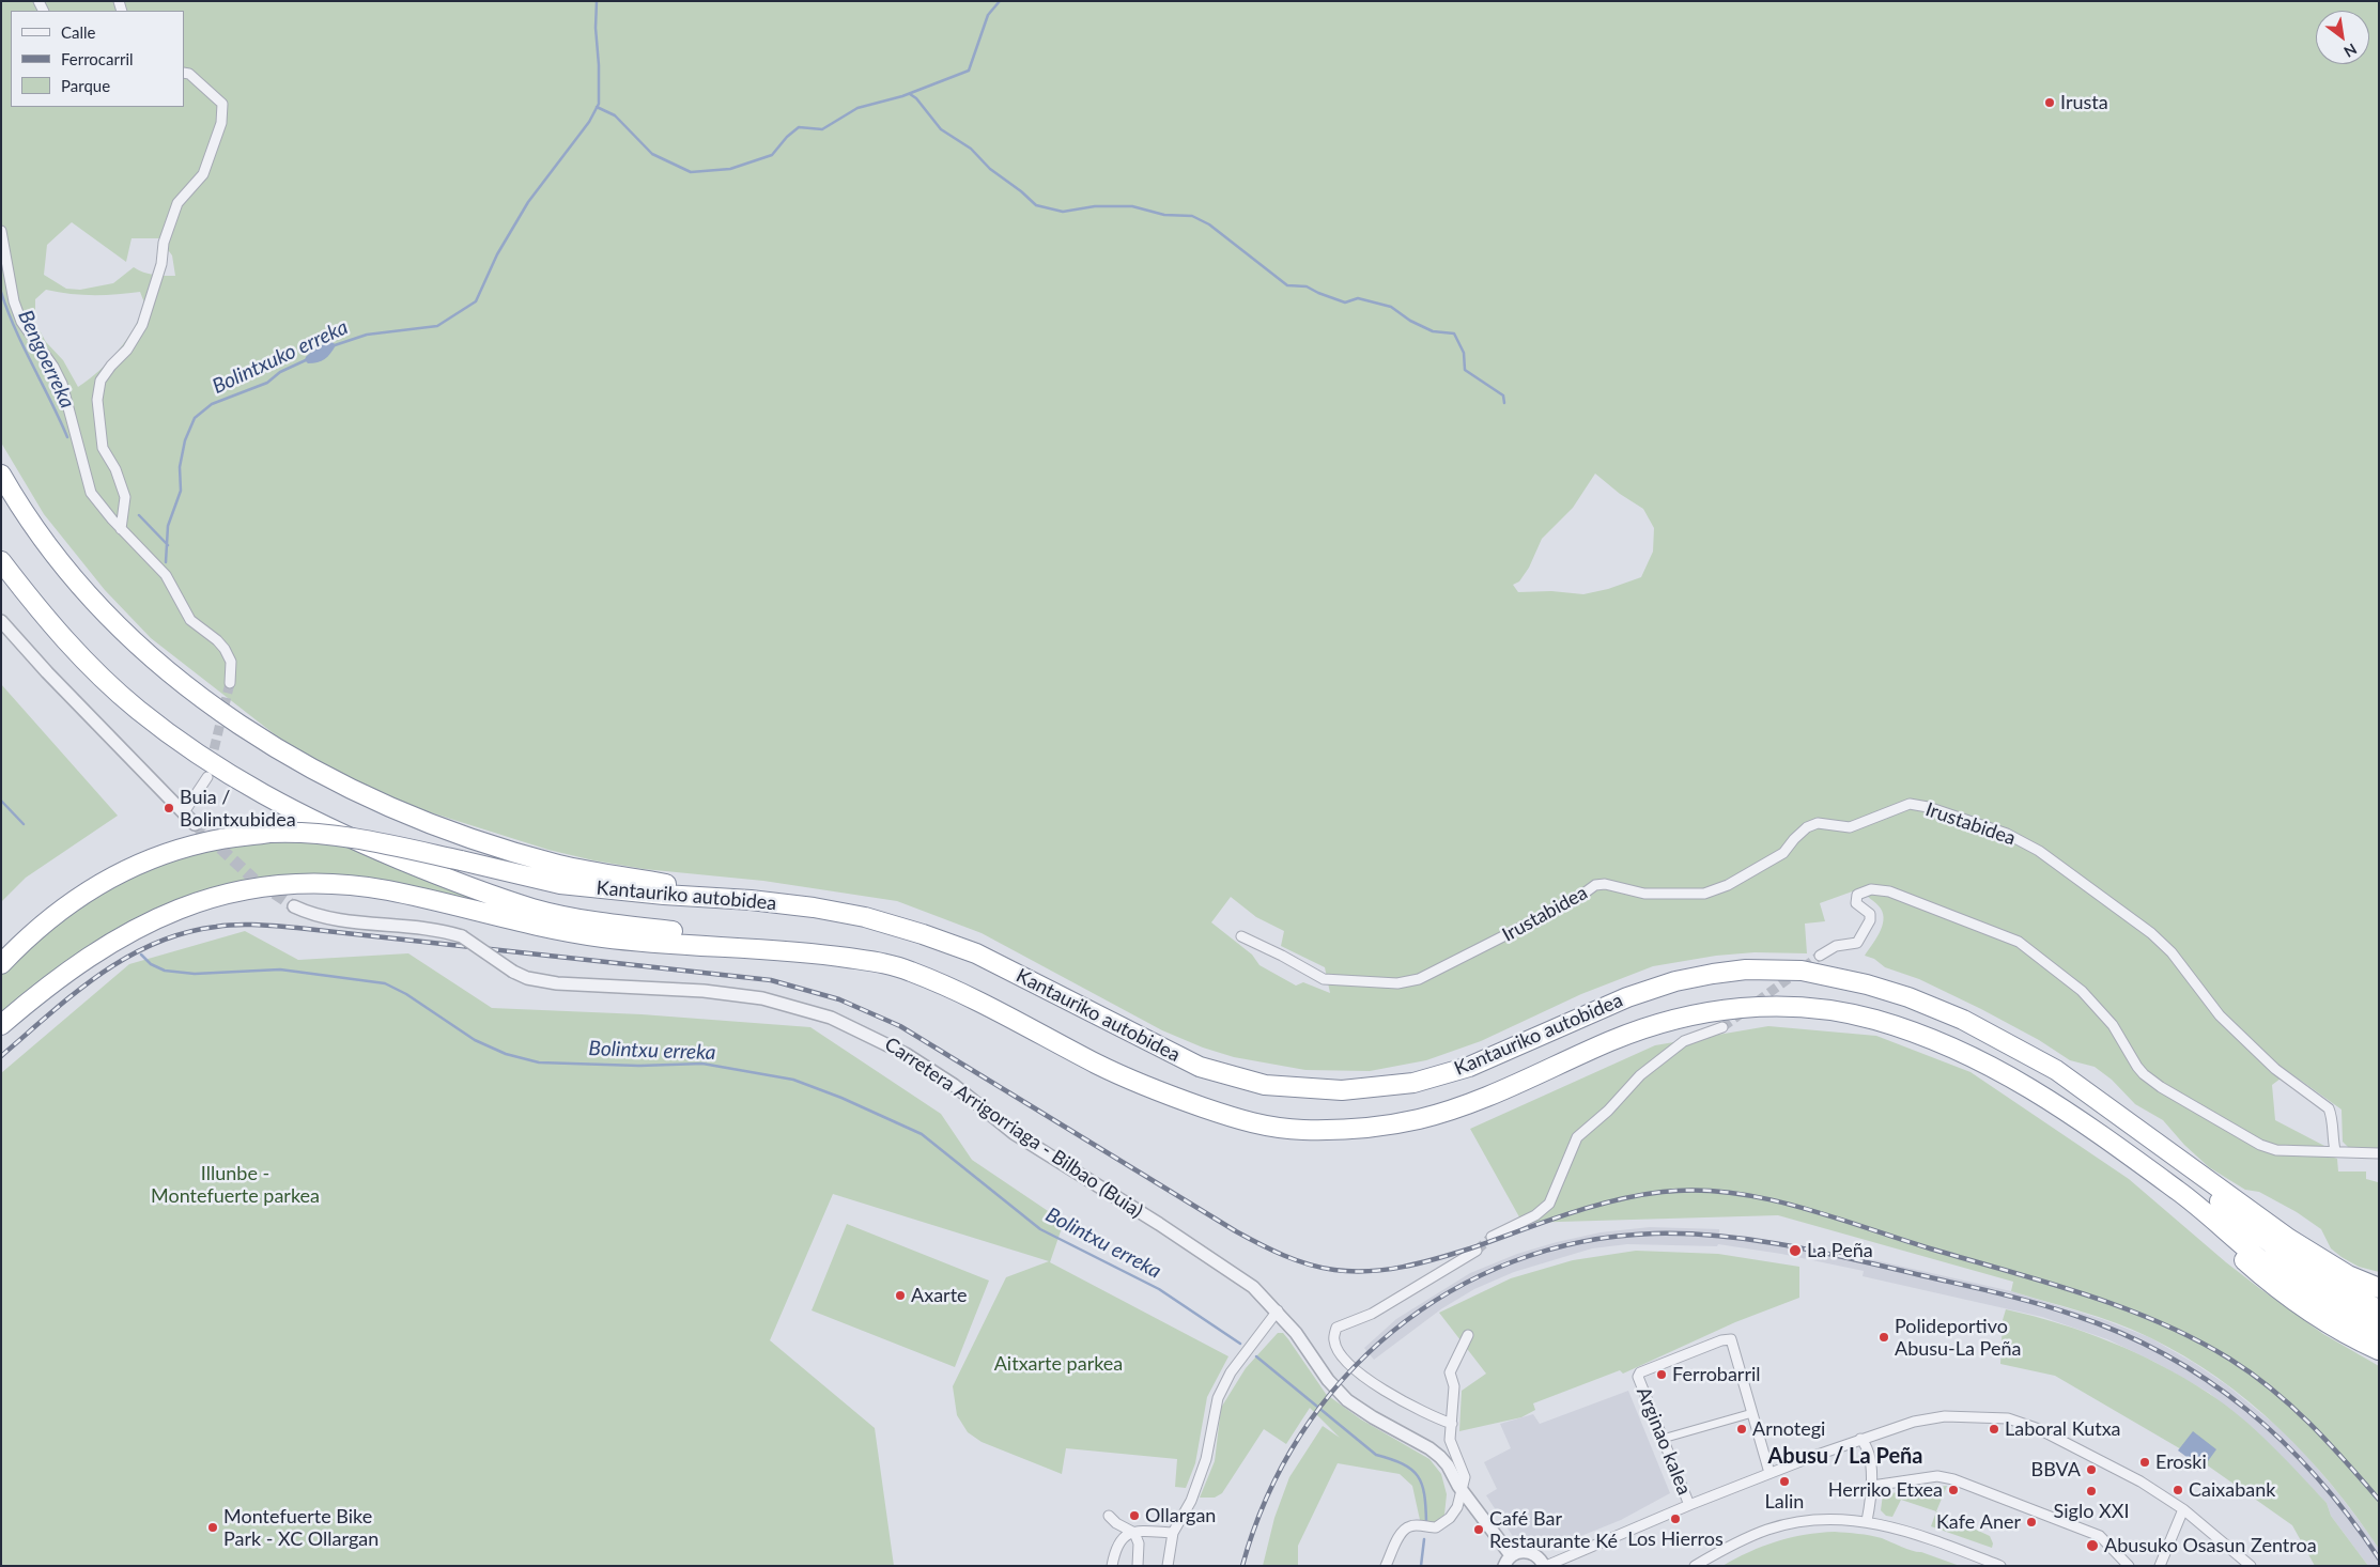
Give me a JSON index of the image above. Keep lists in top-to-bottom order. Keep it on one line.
{"streets":{"highway":["Kantauriko autobidea"],"street":["Irustabidea","Carretera Arrigorriaga - Bilbao (Buia)","Arginao kalea"]},"districts":["Abusu / La Peña"],"water":["Bolintxuko erreka","Bengoerreka","Bolintxu erreka"],"parks":["Illunbe - Montefuerte parkea","Aitxarte parkea"],"places":["Irusta","Buia / Bolintxubidea","La Peña","Axarte","Polideportivo Abusu-La Peña","Ferrobarril","Arnotegi","Laboral Kutxa","Eroski","BBVA","Lalin","Herriko Etxea","Caixabank","Siglo XXI","Ollargan","Los Hierros","Kafe Aner","Montefuerte Bike Park - XC Ollargan","Café Bar Restaurante Ké","Abusuko Osasun Zentroa"],"legend":["Calle","Ferrocarril","Parque"],"north":"bottom right"}
